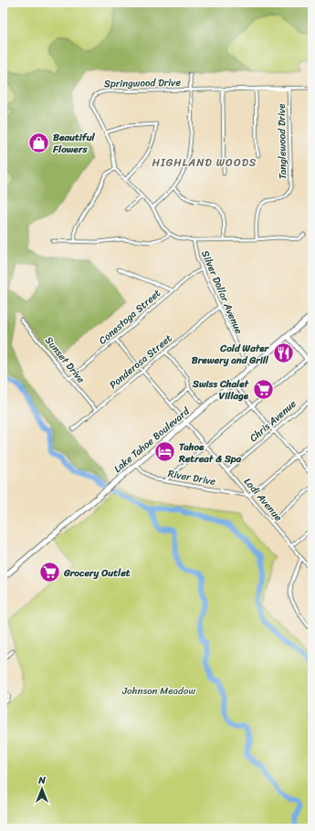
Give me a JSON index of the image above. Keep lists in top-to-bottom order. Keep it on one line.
{"streets":{"highway":["Lake Tahoe Boulevard"],"street":["Springwood Drive","Tanglewood Drive","Silver Dollar Avenue","Conestoga Street","Sunset Drive","Ponderosa Street","Chris Avenue","River Drive","Lodi Avenue"]},"crossings":[["Springwood Drive","Tanglewood Drive"],["Silver Dollar Avenue","Conestoga Street"],["Silver Dollar Avenue","Ponderosa Street"],["Silver Dollar Avenue","Lake Tahoe Boulevard"],["Conestoga Street","Sunset Drive"],["Conestoga Street","Lodi Avenue"],["Sunset Drive","Ponderosa Street"],["Ponderosa Street","Lodi Avenue"],["Chris Avenue","Lodi Avenue"],["Lake Tahoe Boulevard","River Drive"],["Lake Tahoe Boulevard","Lodi Avenue"],["River Drive","Lodi Avenue"]],"districts":["HIGHLAND WOODS"],"parks":["Johnson Meadow"],"places":{"shop":["Beautiful Flowers"],"restaurant":["Cold Water Brewery and Grill"],"supermarket":["Swiss Chalet Village","Grocery Outlet"],"hotel":["Tahoe Retreat & Spa"]},"north":"top"}
